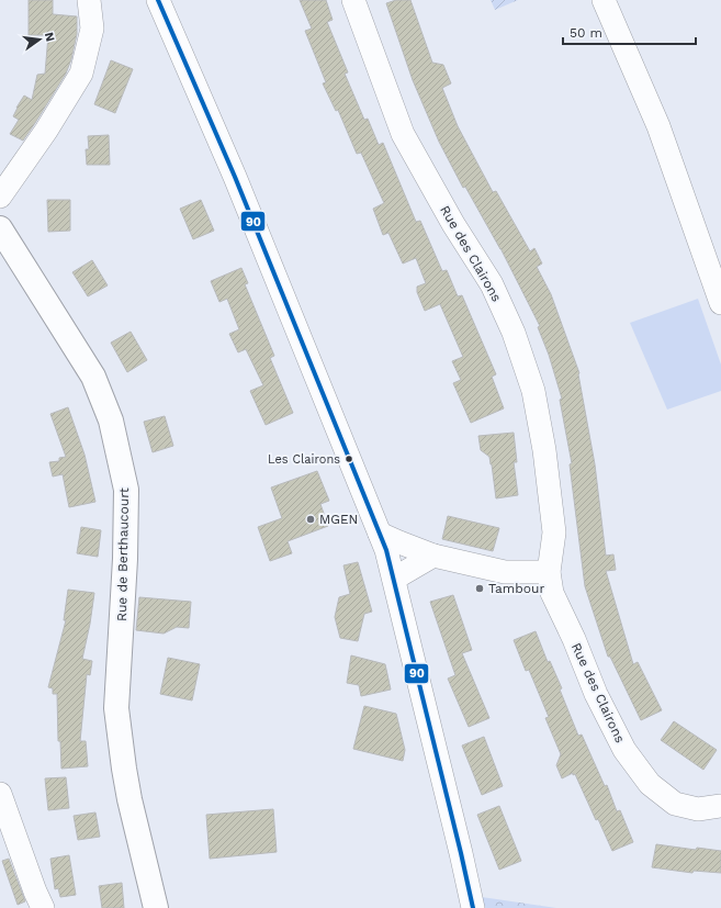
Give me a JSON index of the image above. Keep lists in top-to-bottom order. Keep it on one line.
{"streets":{"main road":["Rue de Berthaucourt"],"street":["Rue des Clairons"]},"places":["Les Clairons","MGEN","Tambour"],"lines":["transit line 90"],"scale_bar":"50 m","north":"right"}
